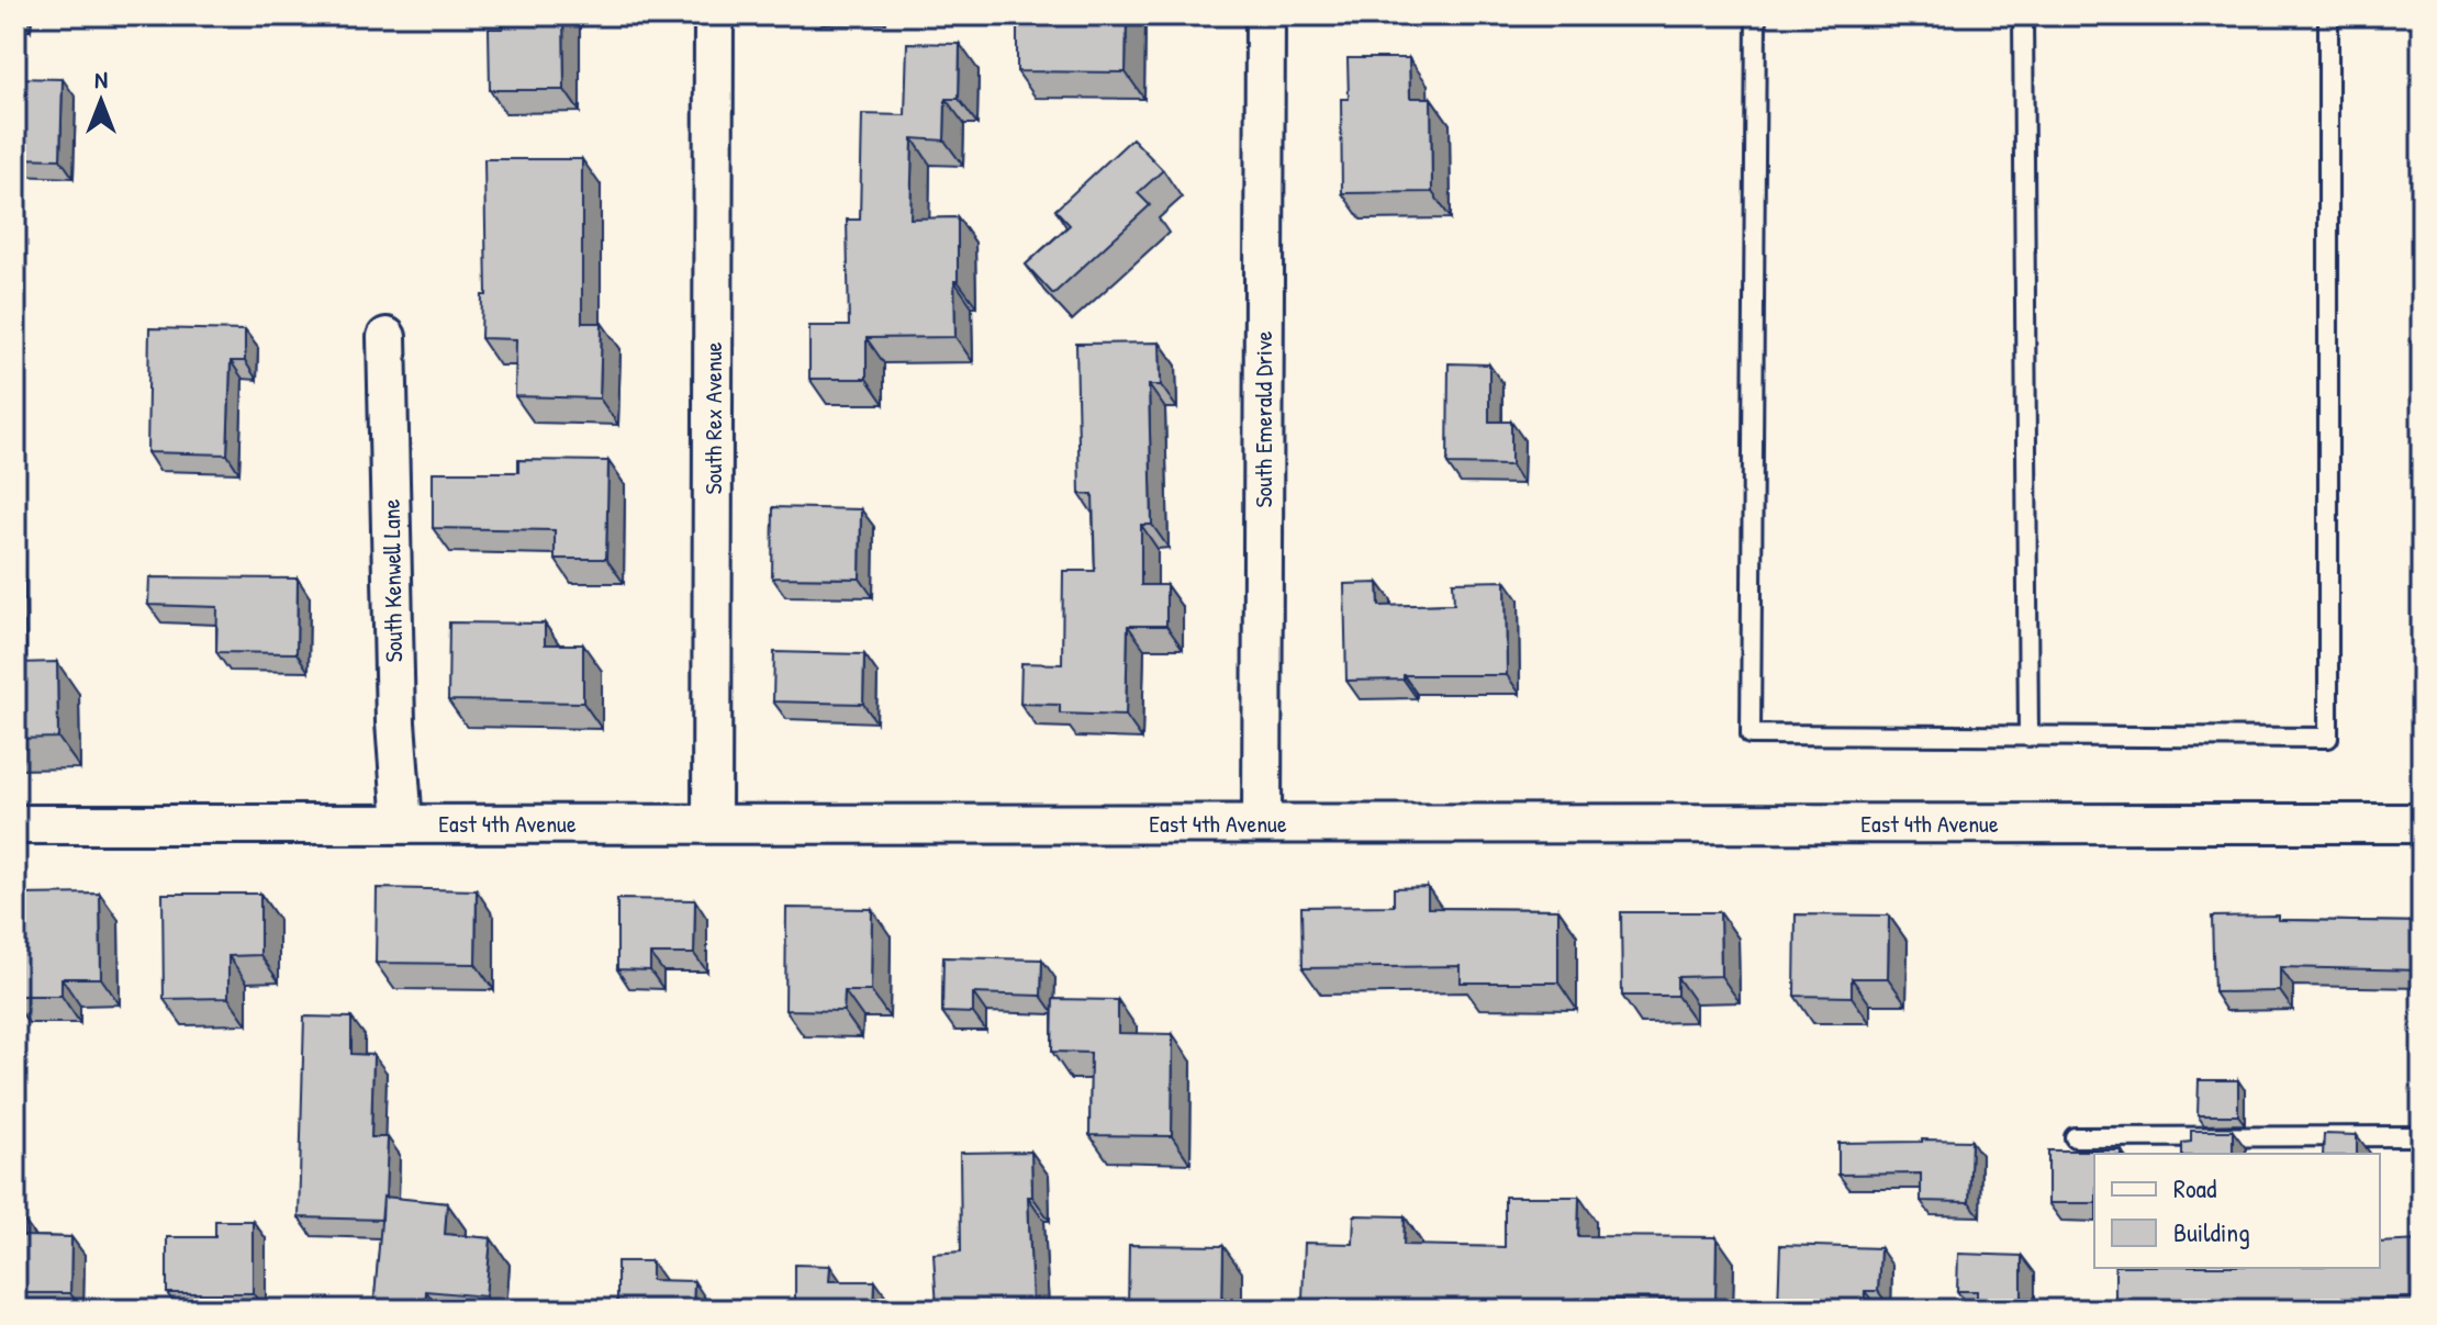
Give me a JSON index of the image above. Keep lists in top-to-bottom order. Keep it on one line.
{"streets":{"street":["South Rex Avenue","South Emerald Drive","South Kenwell Lane","East 4th Avenue"]},"crossings":[["South Rex Avenue","East 4th Avenue"],["South Emerald Drive","East 4th Avenue"],["South Kenwell Lane","East 4th Avenue"]],"legend":["Road","Building"],"north":"top"}
